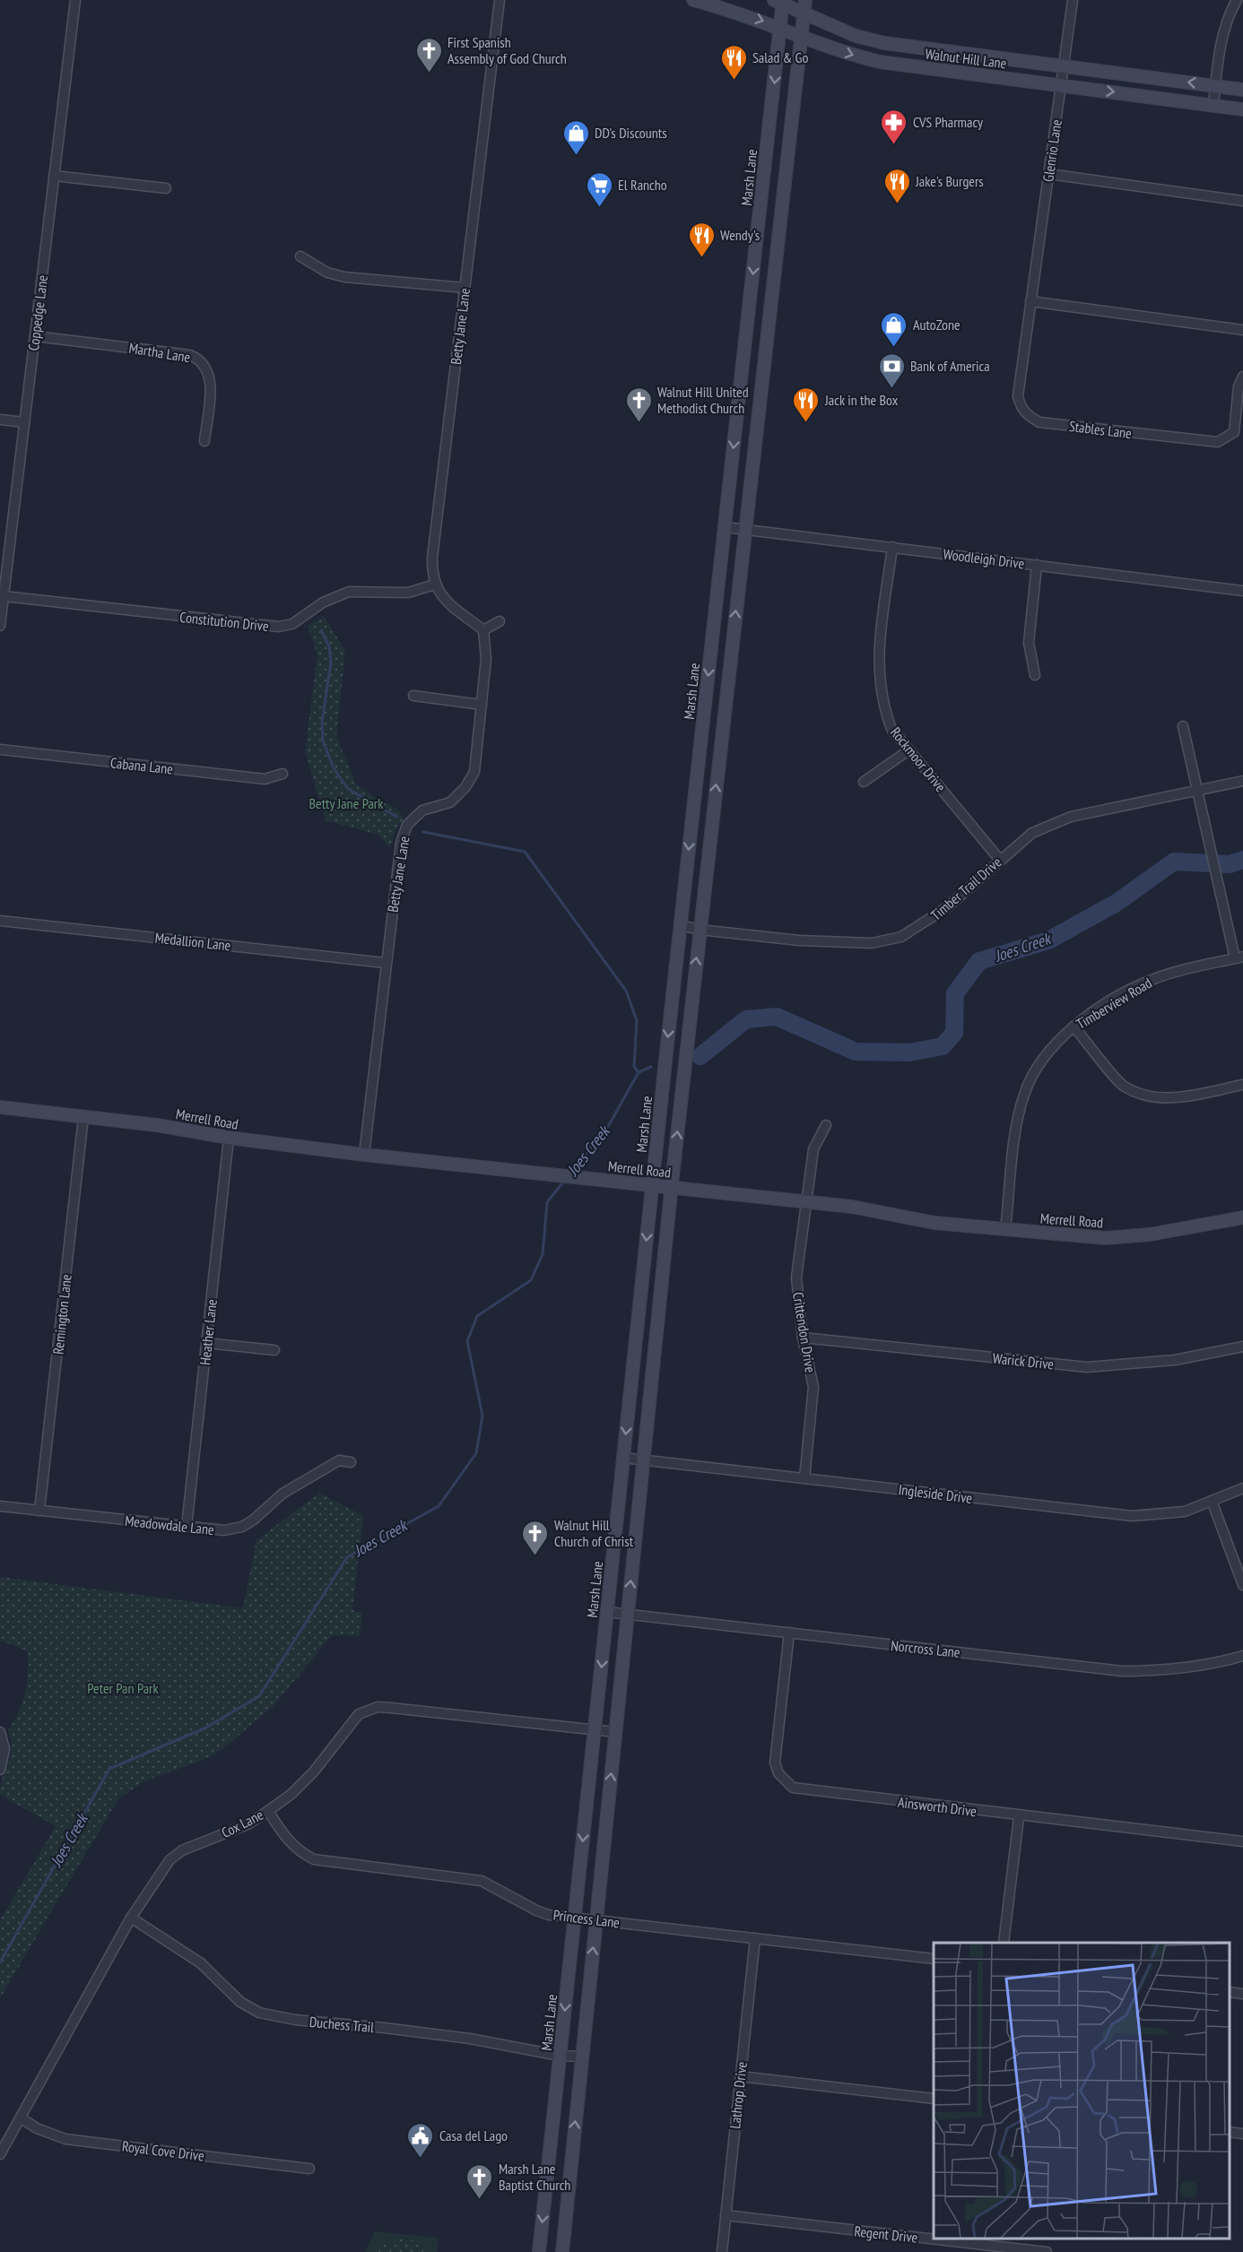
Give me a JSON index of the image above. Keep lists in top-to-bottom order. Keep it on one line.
{"streets":{"main road":["Walnut Hill Lane","Marsh Lane","Merrell Road"],"street":["Glenrio Lane","Coppedge Lane","Betty Jane Lane","Martha Lane","Stables Lane","Woodleigh Drive","Constitution Drive","Rockmoor Drive","Cabana Lane","Timber Trail Drive","Medallion Lane","Timberview Road","Remington Lane","Heather Lane","Crittendon Drive","Warick Drive","Ingleside Drive","Meadowdale Lane","Norcross Lane","Ainsworth Drive","Cox Lane","Princess Lane","Duchess Trail","Lathrop Drive","Royal Cove Drive","Regent Drive"]},"crossings":[["Walnut Hill Lane","Glenrio Lane"],["Walnut Hill Lane","Marsh Lane"],["Glenrio Lane","Stables Lane"],["Marsh Lane","Woodleigh Drive"],["Marsh Lane","Timber Trail Drive"],["Marsh Lane","Merrell Road"],["Marsh Lane","Ingleside Drive"],["Marsh Lane","Norcross Lane"],["Marsh Lane","Cox Lane"],["Marsh Lane","Princess Lane"],["Marsh Lane","Duchess Trail"],["Coppedge Lane","Martha Lane"],["Coppedge Lane","Constitution Drive"],["Betty Jane Lane","Constitution Drive"],["Betty Jane Lane","Medallion Lane"],["Betty Jane Lane","Merrell Road"],["Woodleigh Drive","Rockmoor Drive"],["Rockmoor Drive","Timber Trail Drive"],["Timberview Road","Merrell Road"],["Merrell Road","Remington Lane"],["Merrell Road","Heather Lane"],["Merrell Road","Crittendon Drive"],["Remington Lane","Meadowdale Lane"],["Heather Lane","Meadowdale Lane"],["Crittendon Drive","Warick Drive"],["Crittendon Drive","Ingleside Drive"],["Norcross Lane","Ainsworth Drive"],["Cox Lane","Princess Lane"],["Cox Lane","Duchess Trail"],["Cox Lane","Royal Cove Drive"],["Princess Lane","Lathrop Drive"],["Lathrop Drive","Regent Drive"]],"water":["Joes Creek"],"parks":["Betty Jane Park","Peter Pan Park"],"places":{"church":["First Spanish Assembly of God Church","Walnut Hill United Methodist Church","Walnut Hill Church of Christ","Marsh Lane Baptist Church"],"restaurant":["Salad & Go","Jake's Burgers","Wendy's","Jack in the Box"],"pharmacy":["CVS Pharmacy"],"shop":["DD's Discounts","AutoZone"],"supermarket":["El Rancho"],"bank":["Bank of America"],"public building":["Casa del Lago"]}}
